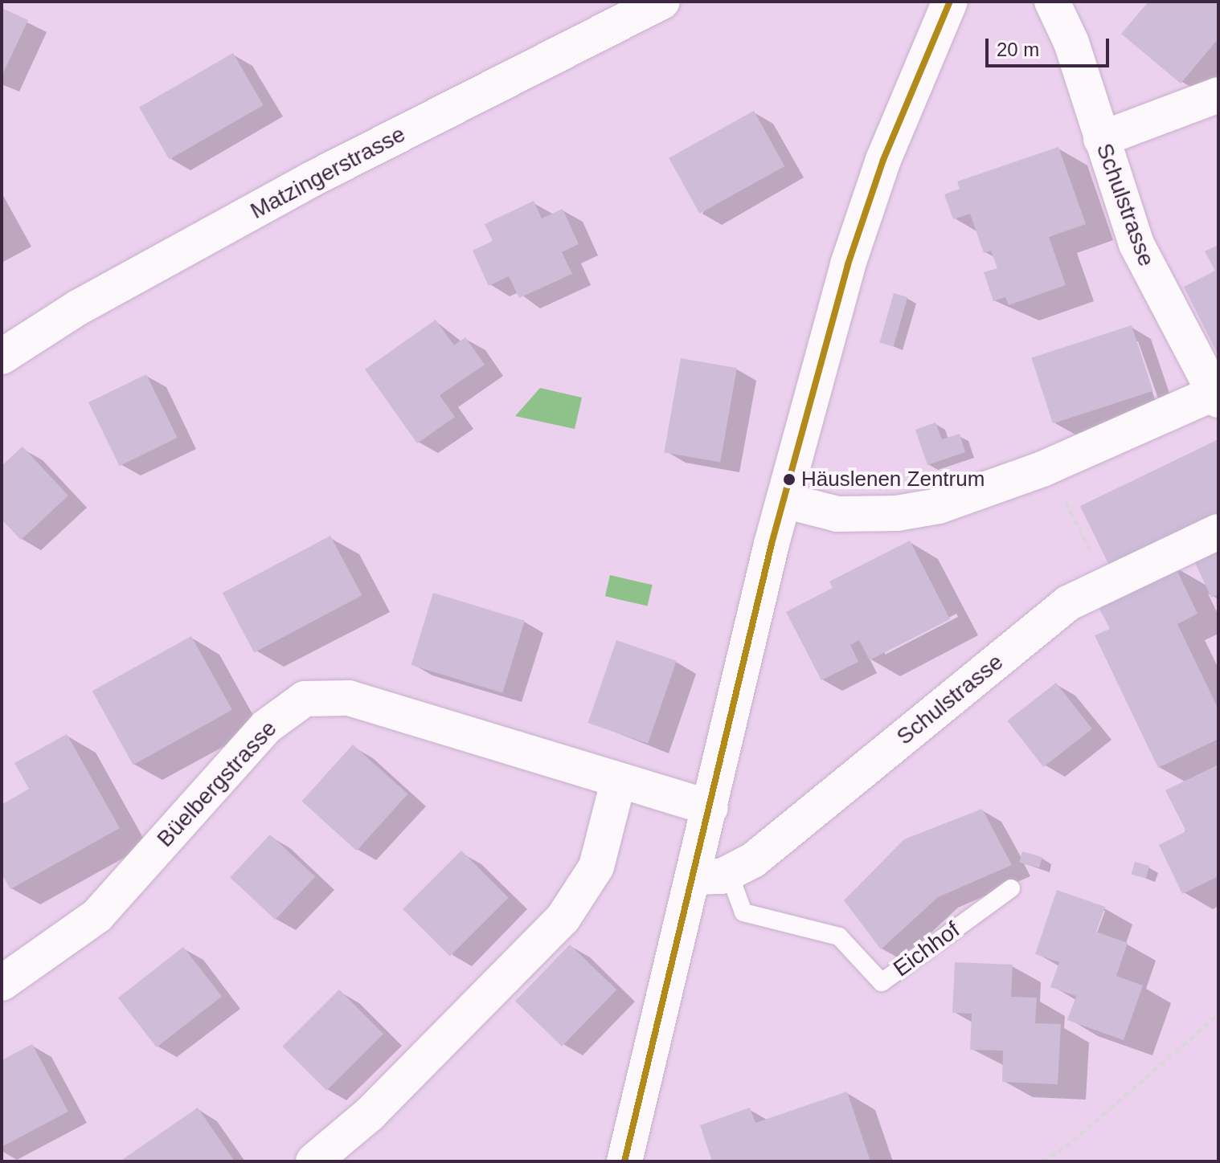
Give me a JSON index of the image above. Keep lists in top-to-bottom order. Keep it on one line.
{"streets":{"street":["Matzingerstrasse","Schulstrasse","Büelbergstrasse"],"lane":["Eichhof"]},"crossings":[["Schulstrasse","Eichhof"]],"places":["Häuslenen Zentrum"],"scale_bar":"20 m"}
